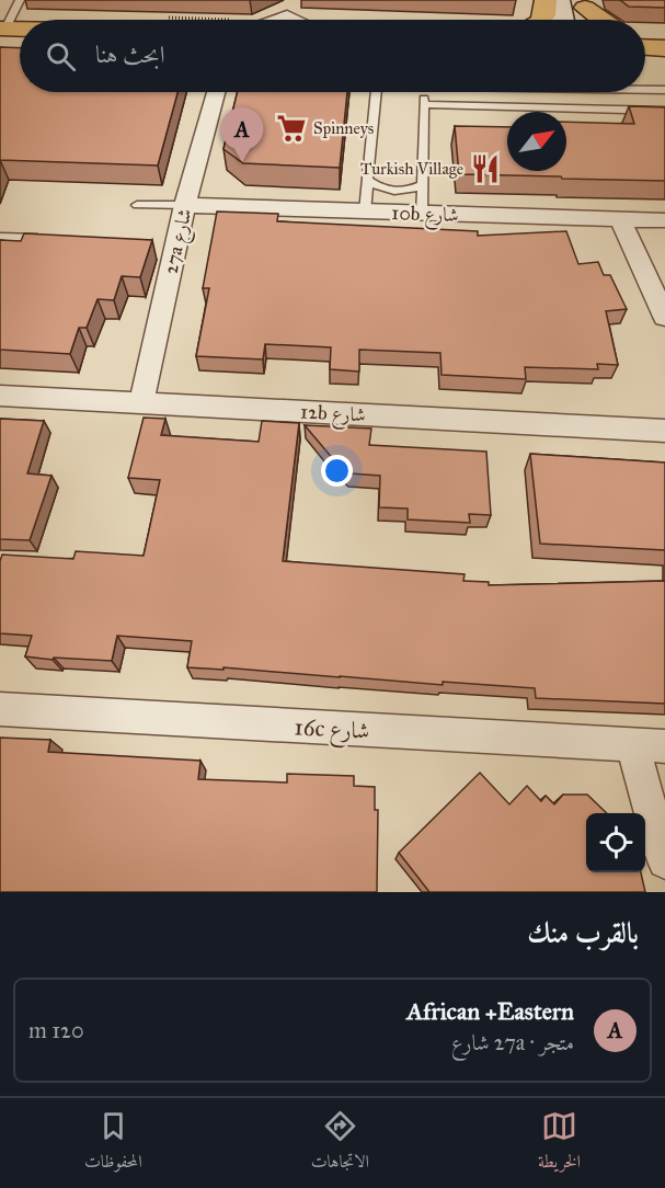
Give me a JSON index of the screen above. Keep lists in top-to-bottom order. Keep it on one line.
{"streets":{"street":["10b شارع","27a شارع","12b شارع","16c شارع"]},"crossings":[["10b شارع","27a شارع"],["27a شارع","12b شارع"]],"places":{"supermarket":["Spinneys"],"restaurant":["Turkish Village"]},"north":"top right","page":{"search":"ابحث هنا","pins":"A","heading":"بالقرب منك","list":[{"mark":"A","name":"African +Eastern","note":"متجر · 27a شارع","value":"120 m"}],"nav":["الخريطة","الاتجاهات","المحفوظات"]}}
